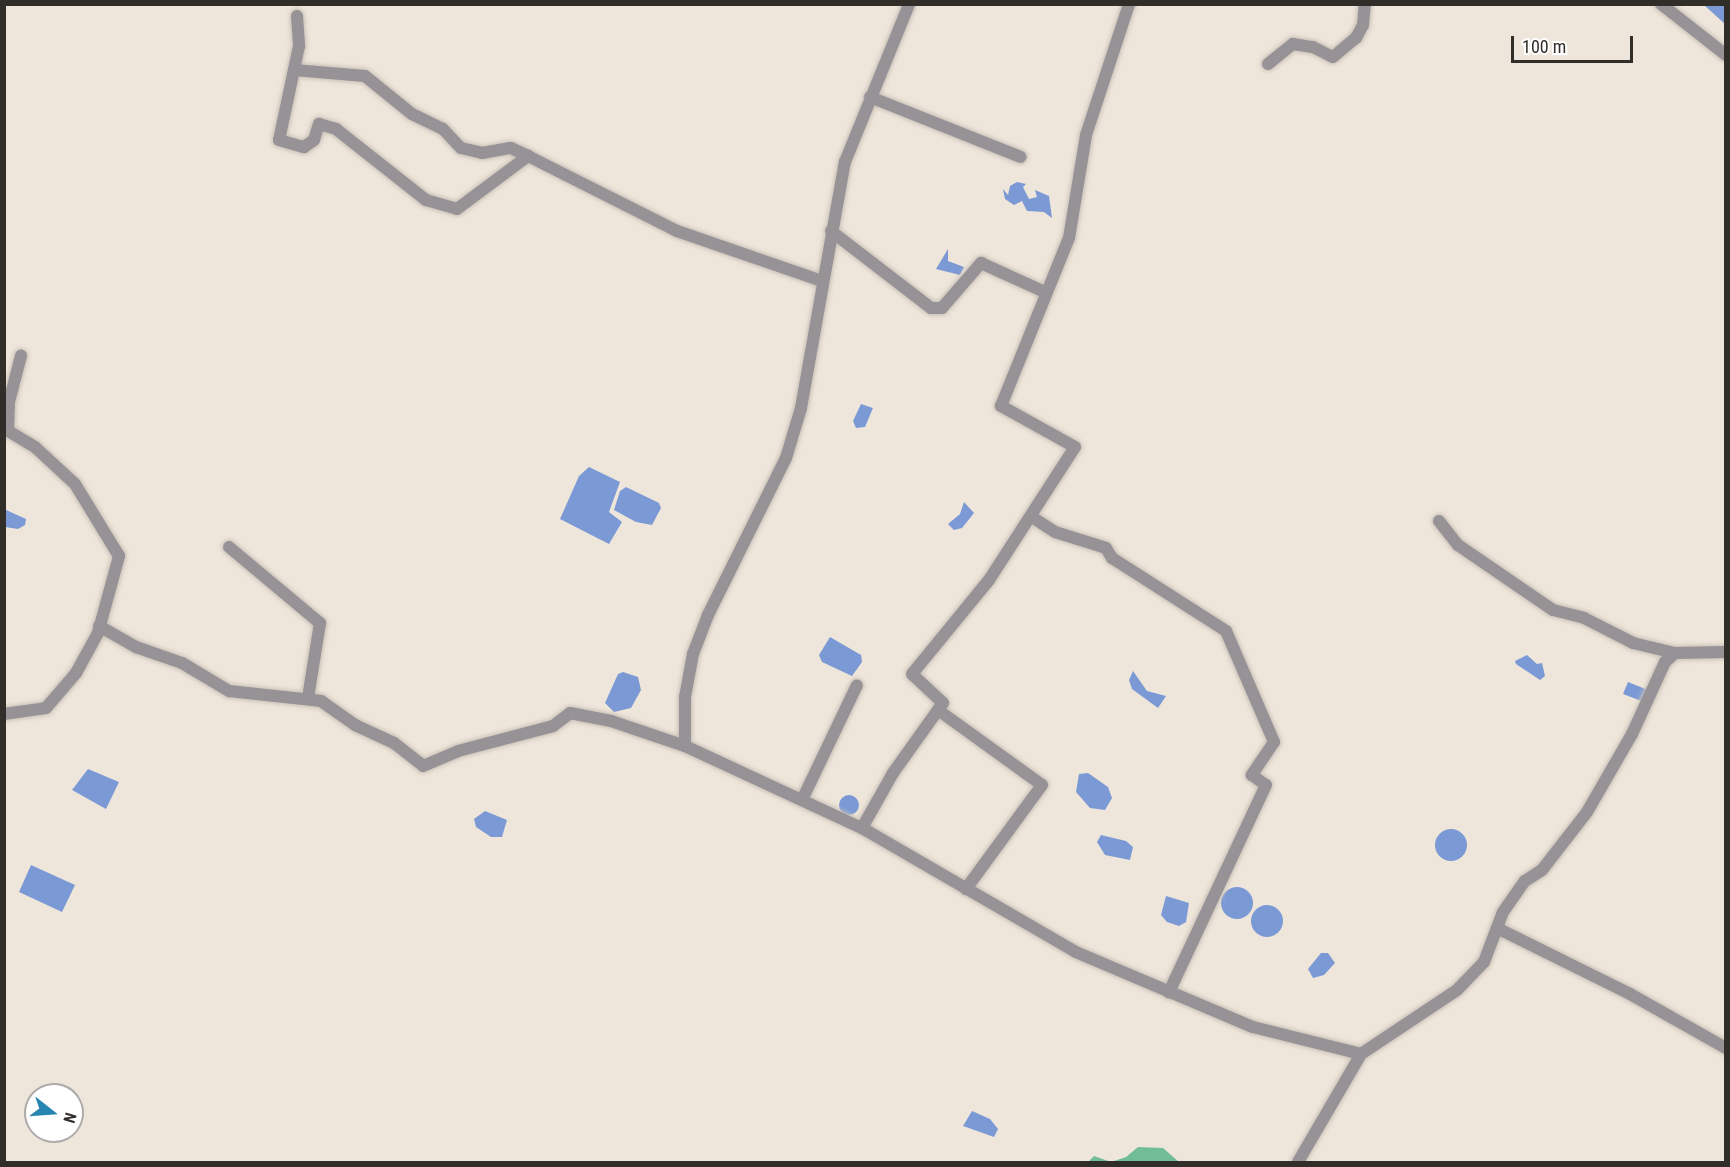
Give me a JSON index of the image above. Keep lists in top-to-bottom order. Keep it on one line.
{"scale_bar":"100 m","north":"right"}
